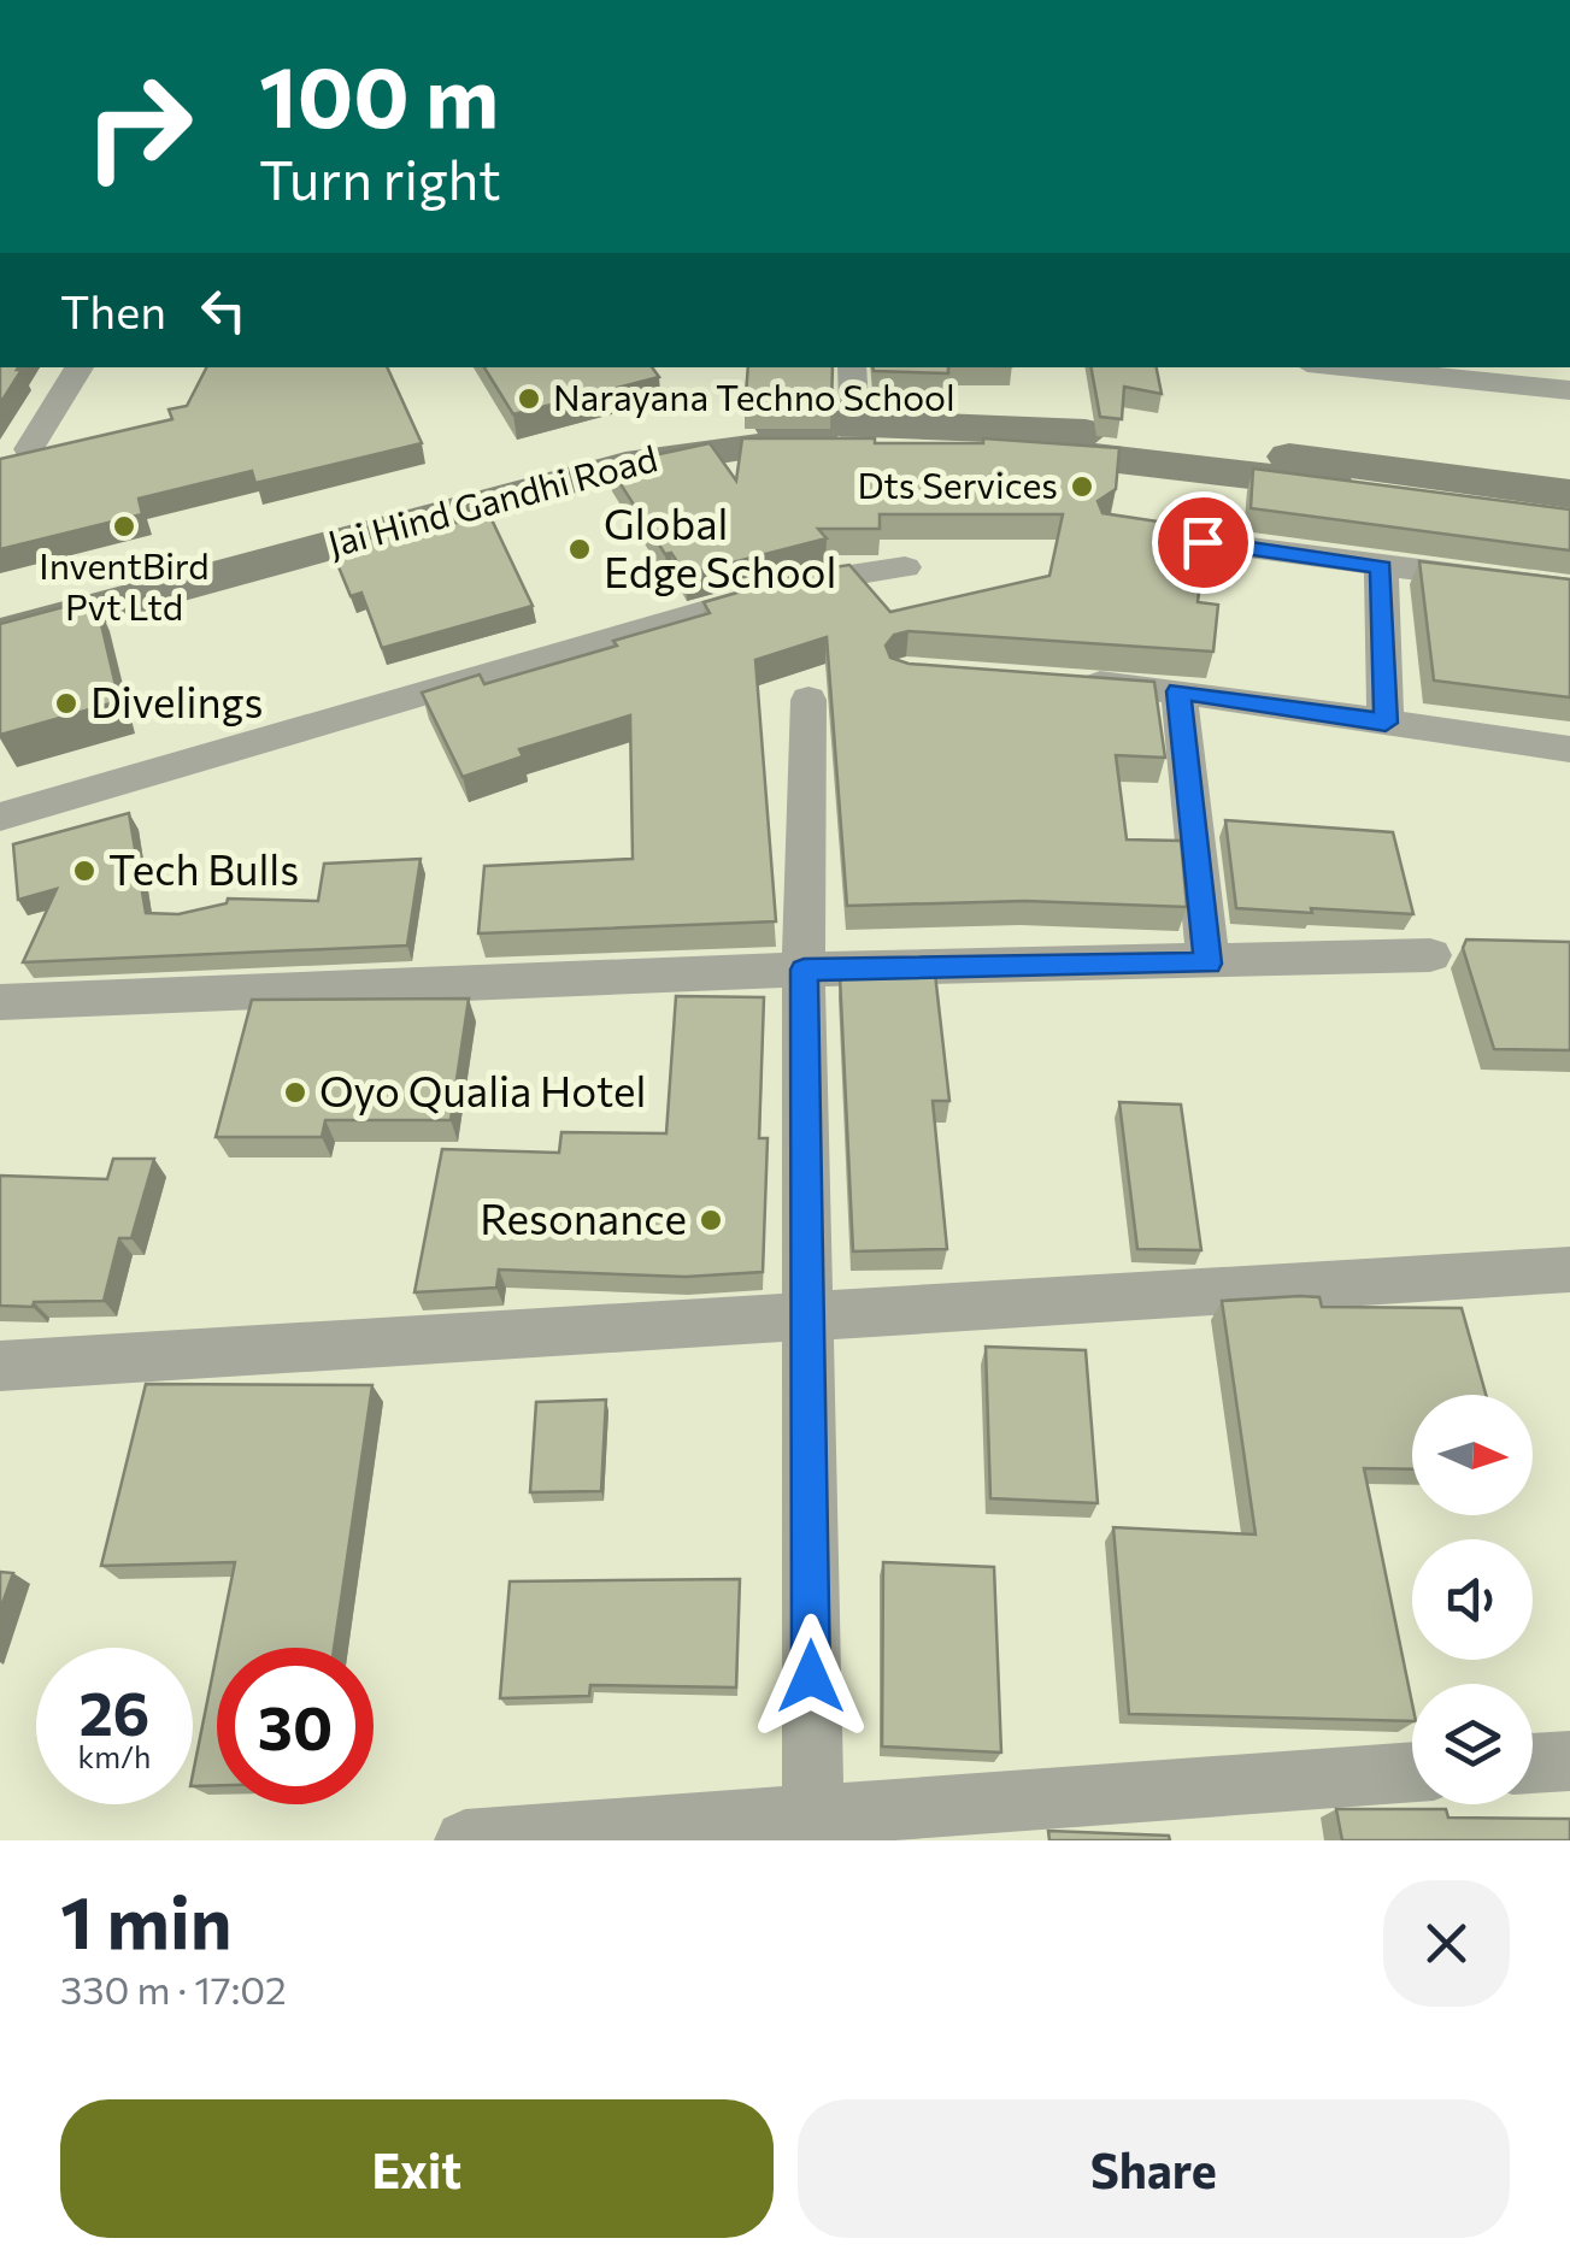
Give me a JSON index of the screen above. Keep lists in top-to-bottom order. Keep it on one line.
{"streets":{"street":["Jai Hind Gandhi Road"]},"places":["Narayana Techno School","Dts Services","InventBird Pvt Ltd","Global Edge School","Divelings","Tech Bulls","Oyo Qualia Hotel","Resonance"],"north":"right","page":{"turn":["100 m","Turn right"],"then":"Then","speed":"26 km/h","limit":"30","heading":["1 min","330 m · 17:02"],"buttons":["Exit","Share"]}}
